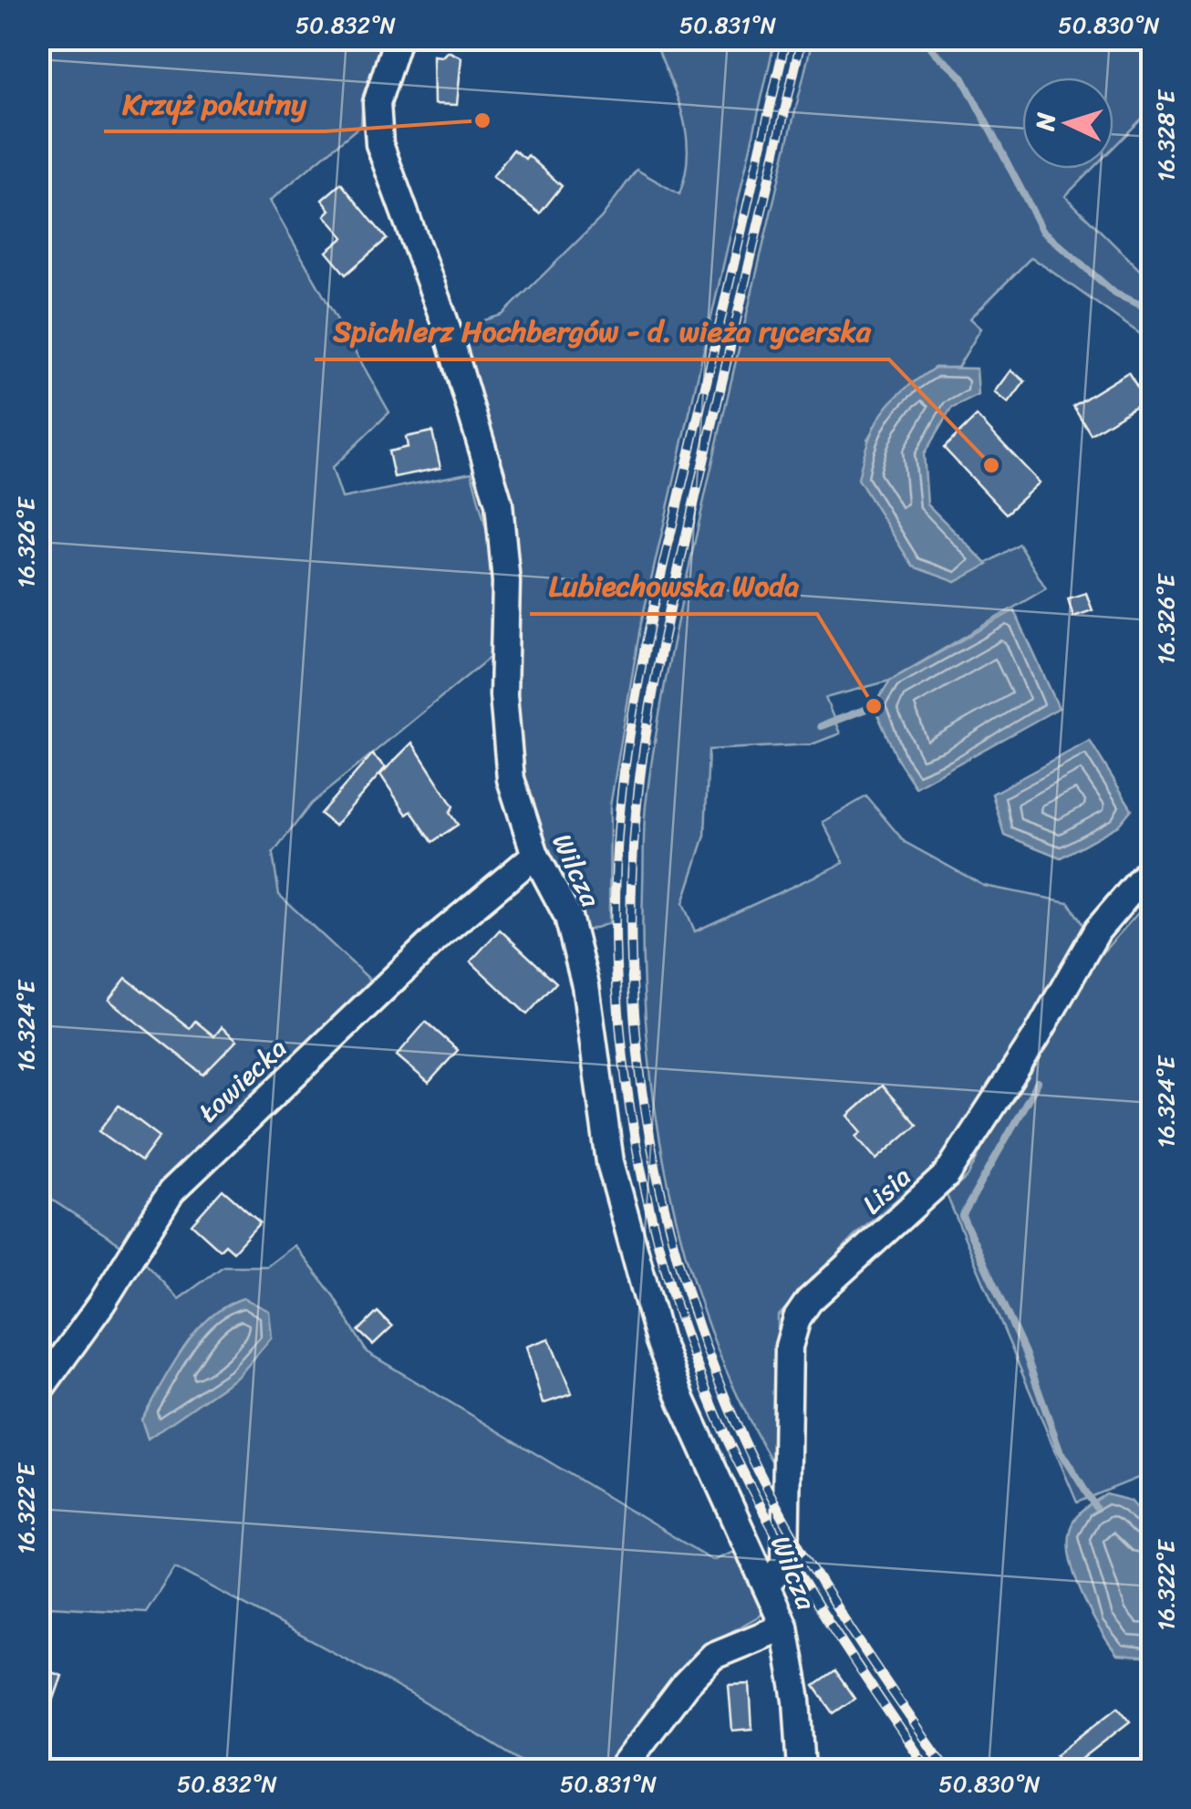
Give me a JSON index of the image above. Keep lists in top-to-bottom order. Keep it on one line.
{"streets":{"street":["Wilcza","Łowiecka","Lisia"]},"crossings":[["Wilcza","Łowiecka"],["Wilcza","Lisia"]],"places":["Krzyż pokutny","Spichlerz Hochbergów - d. wieża rycerska","Lubiechowska Woda"],"north":"left","coordinates":["50.832°N","50.831°N","50.830°N","16.328°E","16.326°E","16.324°E","16.322°E"]}
